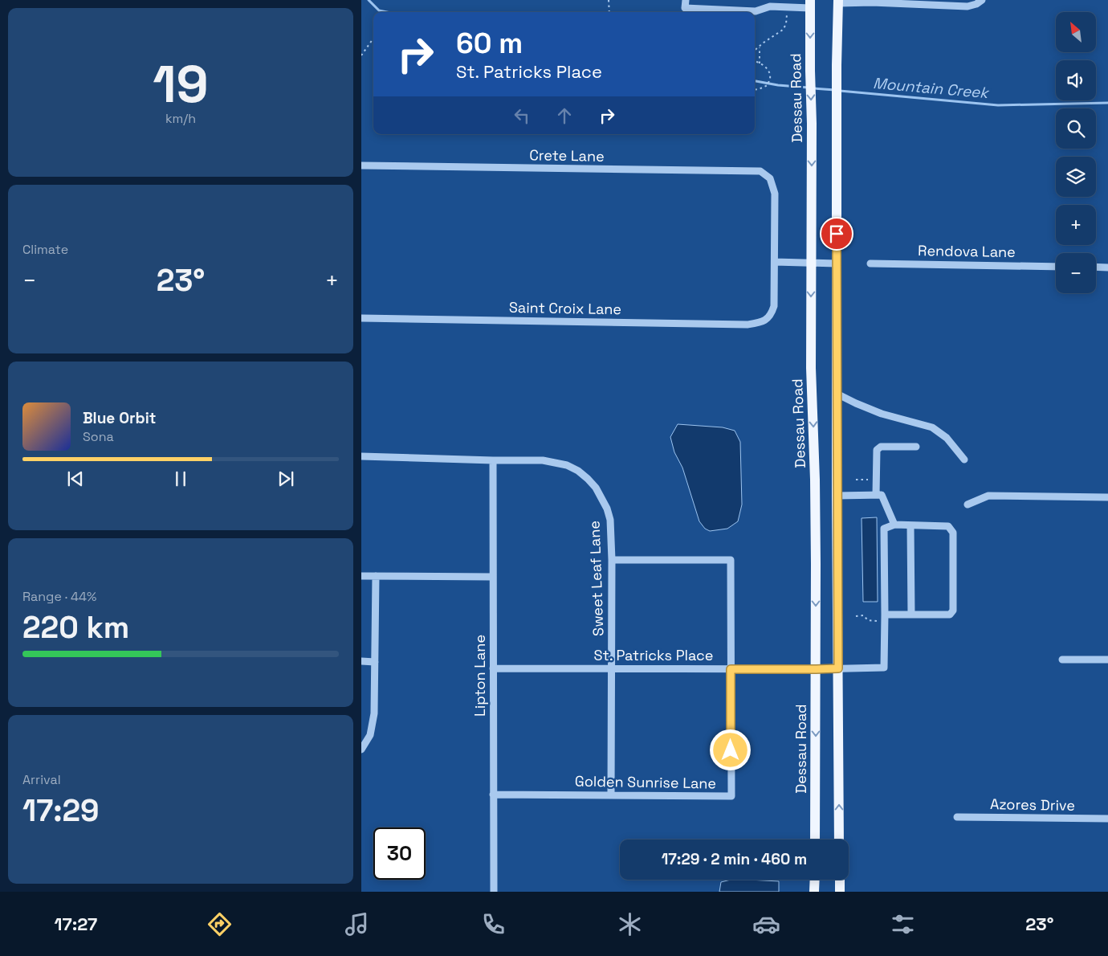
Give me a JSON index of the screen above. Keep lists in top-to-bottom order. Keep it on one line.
{"streets":{"main road":["Dessau Road"],"street":["Crete Lane","Rendova Lane","Saint Croix Lane","Sweet Leaf Lane","St. Patricks Place","Lipton Lane","Golden Sunrise Lane","Azores Drive"]},"crossings":[["Dessau Road","St. Patricks Place"],["Crete Lane","Saint Croix Lane"],["Sweet Leaf Lane","St. Patricks Place"],["Sweet Leaf Lane","Lipton Lane"],["Sweet Leaf Lane","Golden Sunrise Lane"],["St. Patricks Place","Lipton Lane"],["St. Patricks Place","Golden Sunrise Lane"],["Lipton Lane","Golden Sunrise Lane"]],"water":["Mountain Creek"],"north":"top left","page":{"tile":[["19","km/h"],"Climate",["Range · 44%","220 km"],["Arrival","17:29"]],"map_buttons":["+","−"],"turn":["60 m","St. Patricks Place"],"heat":["−","23°","+"],"song":["Blue Orbit","Sona"],"limit":"30","trip":"17:29 · 2 min · 460 m","tabs":["17:27","23°"]}}
